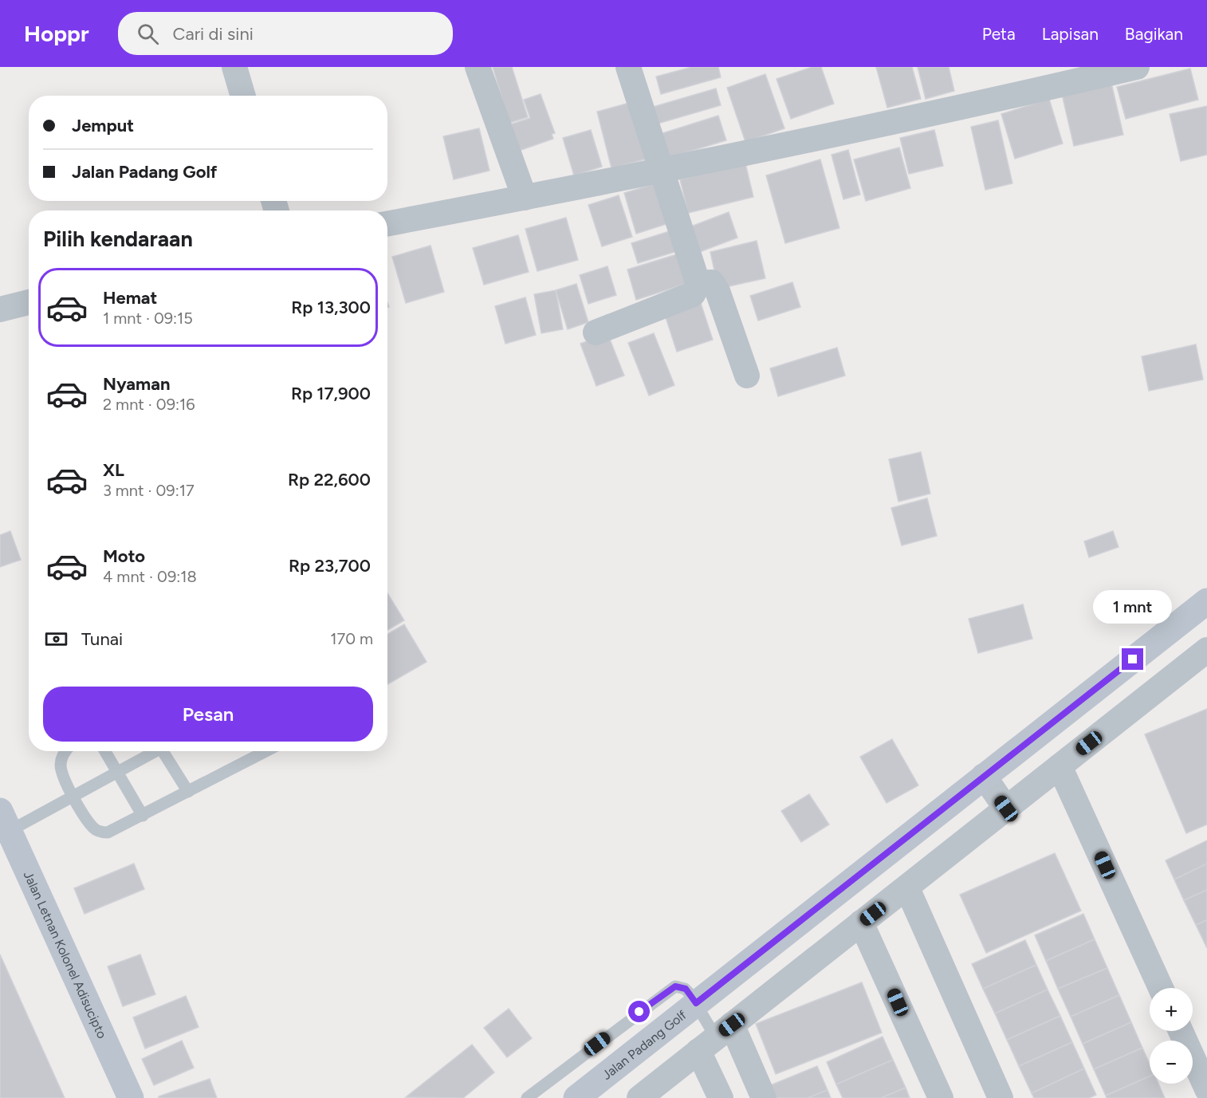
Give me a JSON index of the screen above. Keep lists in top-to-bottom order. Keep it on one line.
{"streets":{"street":["Jalan Letnan Kolonel Adisucipto","Jalan Padang Golf"]},"page":{"header":"Hoppr","search":"Cari di sini","nav":["Peta","Lapisan","Bagikan"],"banner":["Jemput","Jalan Padang Golf"],"heading":"Pilih kendaraan","list":[{"name":"Hemat","note":"1 mnt · 09:15","value":"Rp 13,300"},{"name":"Nyaman","note":"2 mnt · 09:16","value":"Rp 17,900"},{"name":"XL","note":"3 mnt · 09:17","value":"Rp 22,600"},{"name":"Moto","note":"4 mnt · 09:18","value":"Rp 23,700"}],"bubble":"1 mnt","pay":["Tunai","170 m"],"buttons":"Pesan","map_buttons":["+","−"]}}
